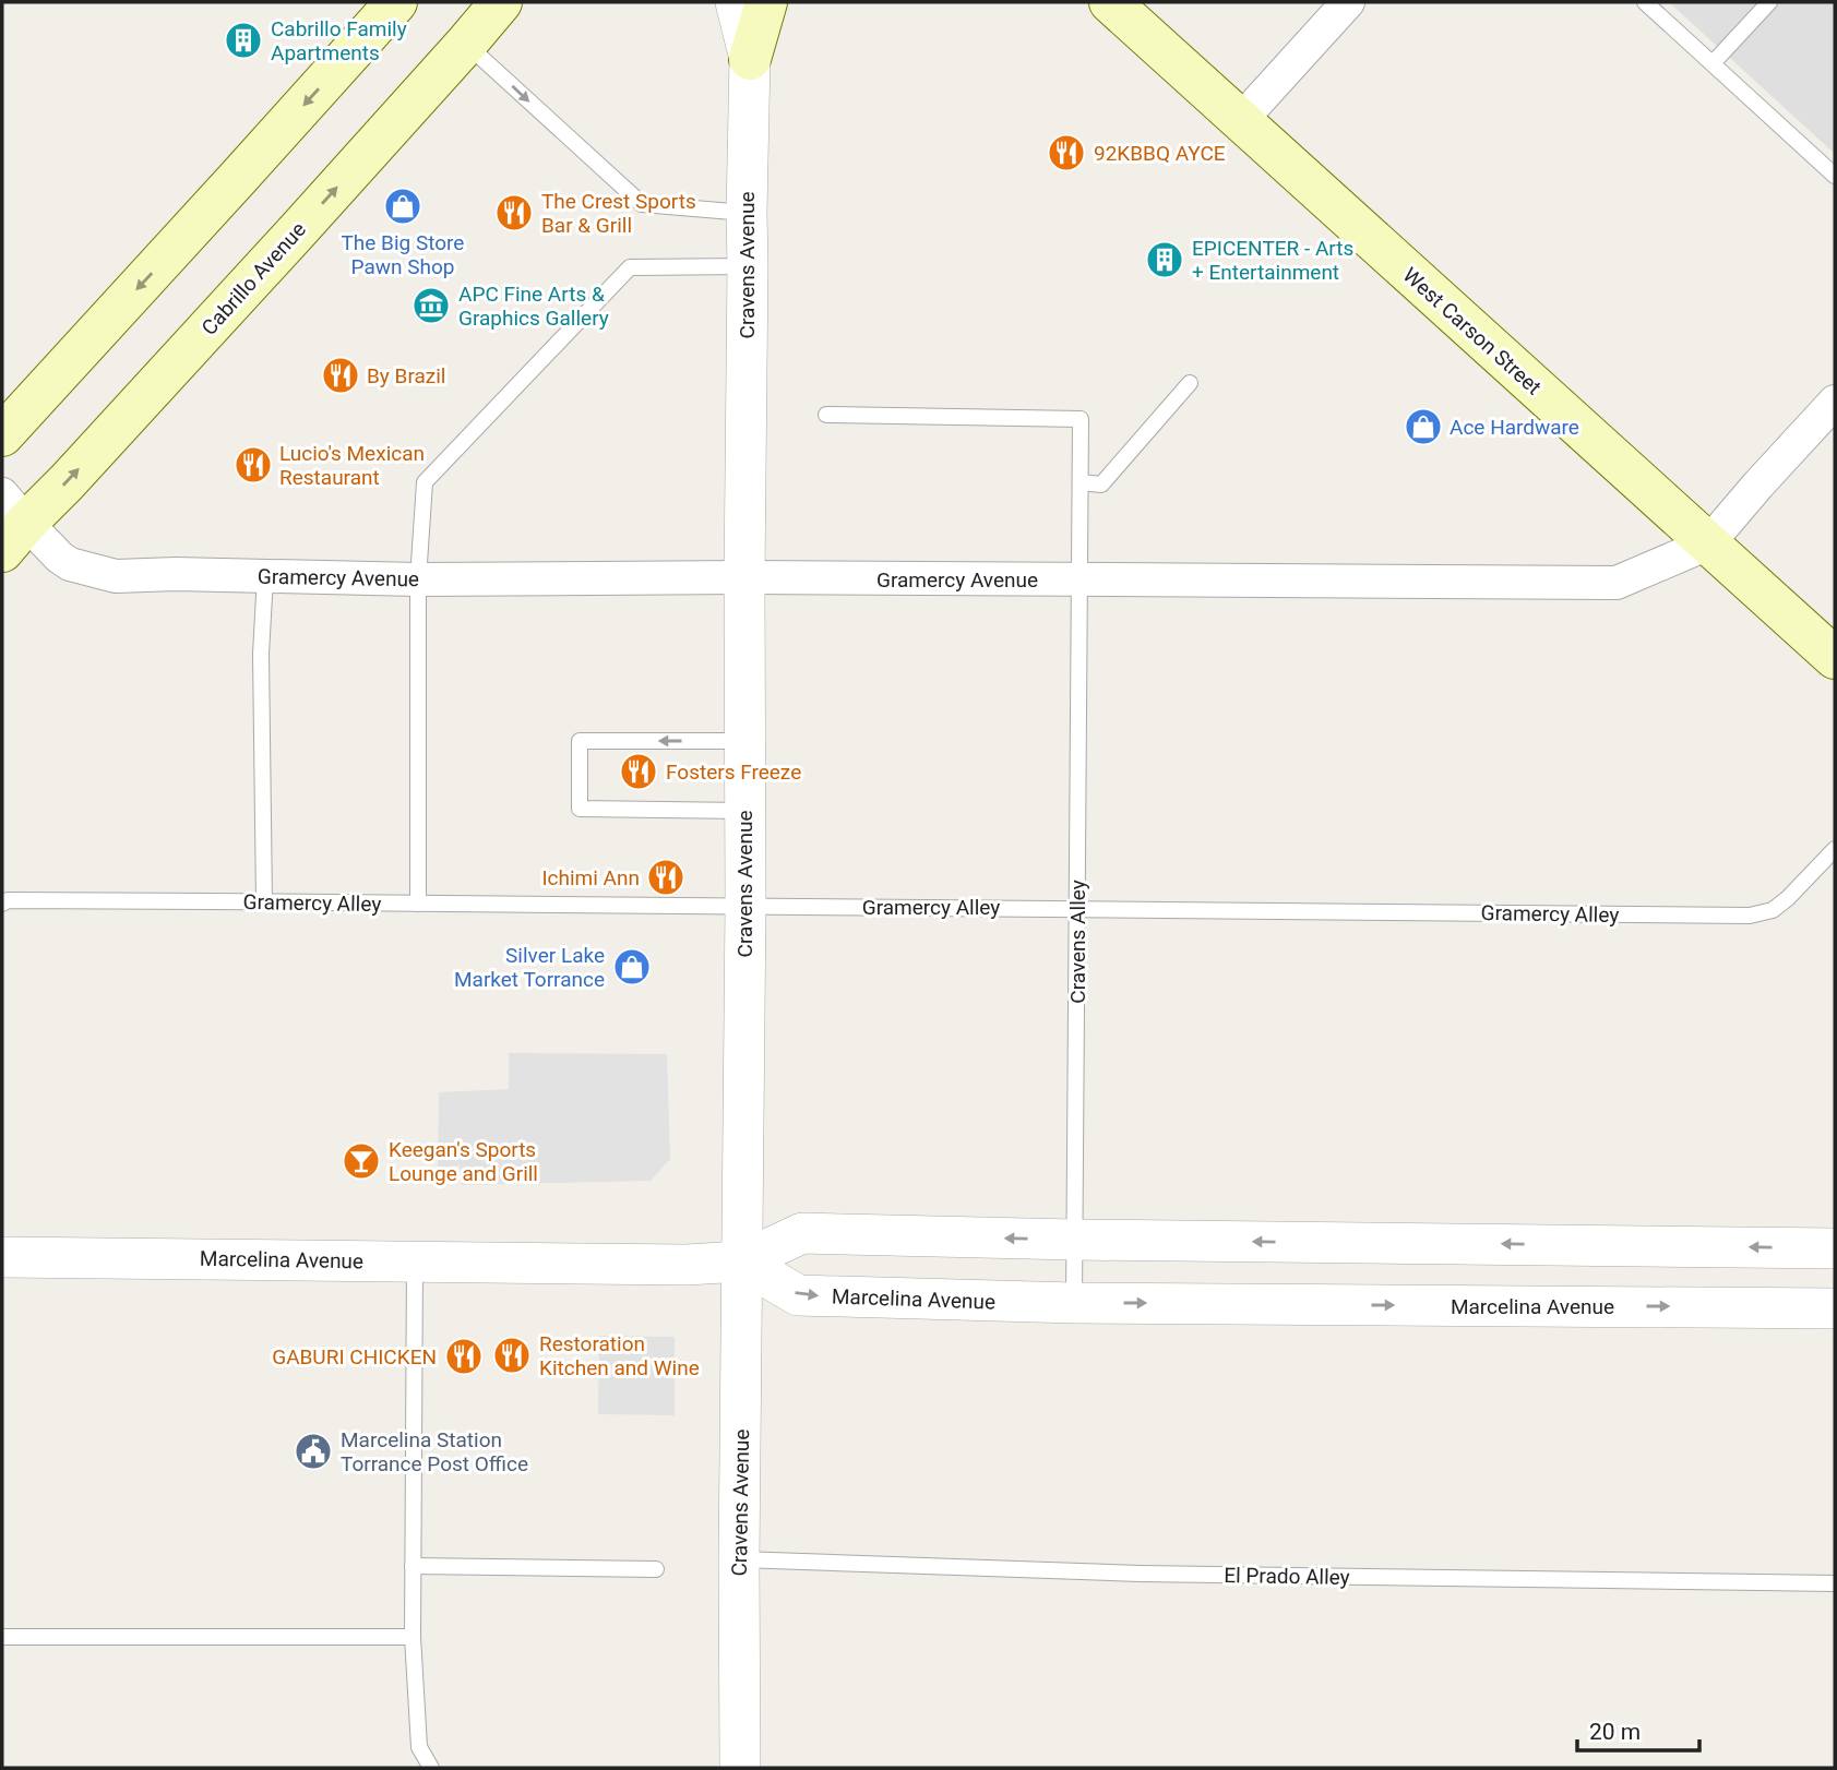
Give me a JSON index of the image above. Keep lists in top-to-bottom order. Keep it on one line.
{"streets":{"main road":["Cabrillo Avenue","West Carson Street"],"street":["Cravens Avenue","Gramercy Avenue","Marcelina Avenue"],"lane":["Gramercy Alley","Cravens Alley","El Prado Alley"]},"crossings":[["Cravens Avenue","Gramercy Avenue"],["Cravens Avenue","Gramercy Alley"],["Cravens Avenue","Marcelina Avenue"],["Cravens Avenue","El Prado Alley"],["Cabrillo Avenue","Gramercy Avenue"],["West Carson Street","Gramercy Avenue"],["Gramercy Avenue","Cravens Alley"],["Gramercy Alley","Cravens Alley"],["Cravens Alley","Marcelina Avenue"]],"places":{"building":["Cabrillo Family Apartments","EPICENTER - Arts + Entertainment"],"restaurant":["92KBBQ AYCE","The Crest Sports Bar & Grill","By Brazil","Lucio's Mexican Restaurant","Fosters Freeze","Ichimi Ann","Restoration Kitchen and Wine","GABURI CHICKEN"],"shop":["The Big Store Pawn Shop","Ace Hardware","Silver Lake Market Torrance"],"museum":["APC Fine Arts & Graphics Gallery"],"bar":["Keegan's Sports Lounge and Grill"],"public building":["Marcelina Station Torrance Post Office"]},"scale_bar":"20 m"}
